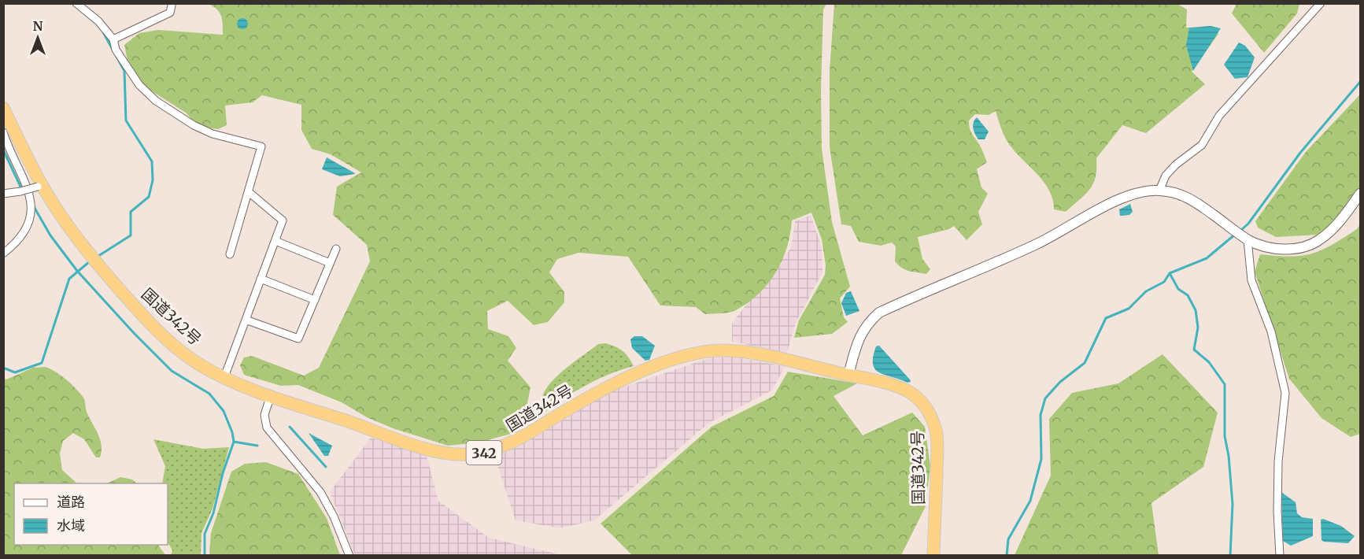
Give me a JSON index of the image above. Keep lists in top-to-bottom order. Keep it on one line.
{"streets":{"highway":["国道342号","342"]},"legend":["道路","水域"],"north":"top"}
